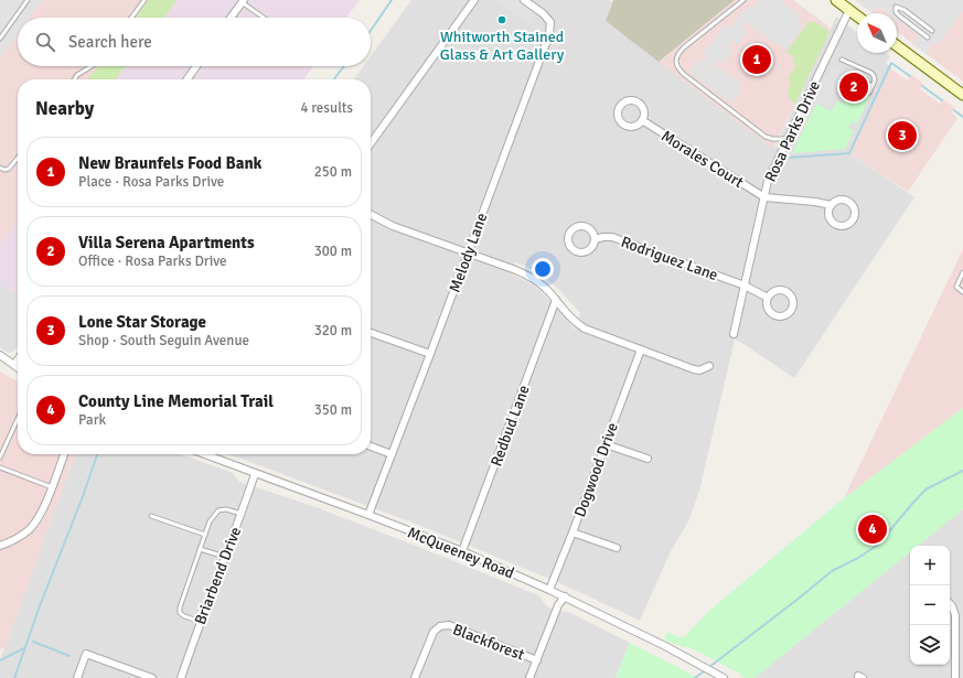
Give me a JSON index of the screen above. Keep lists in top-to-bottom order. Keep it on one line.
{"streets":{"street":["Rosa Parks Drive","Morales Court","Melody Lane","Rodriguez Lane","Redbud Lane","Dogwood Drive","McQueeney Road","Briarbend Drive","Blackforest"]},"crossings":[["Rosa Parks Drive","Morales Court"],["Rosa Parks Drive","Rodriguez Lane"],["Melody Lane","McQueeney Road"],["Redbud Lane","McQueeney Road"],["Dogwood Drive","McQueeney Road"],["McQueeney Road","Briarbend Drive"]],"places":["Whitworth Stained Glass & Art Gallery"],"north":"top left","page":{"search":"Search here","pins":["1","2","3","4"],"heading":["Nearby","4 results"],"list":[{"mark":"1","name":"New Braunfels Food Bank","note":"Place · Rosa Parks Drive","value":"250 m"},{"mark":"2","name":"Villa Serena Apartments","note":"Office · Rosa Parks Drive","value":"300 m"},{"mark":"3","name":"Lone Star Storage","note":"Shop · South Seguin Avenue","value":"320 m"},{"mark":"4","name":"County Line Memorial Trail","note":"Park","value":"350 m"}],"map_buttons":["+","−"]}}
